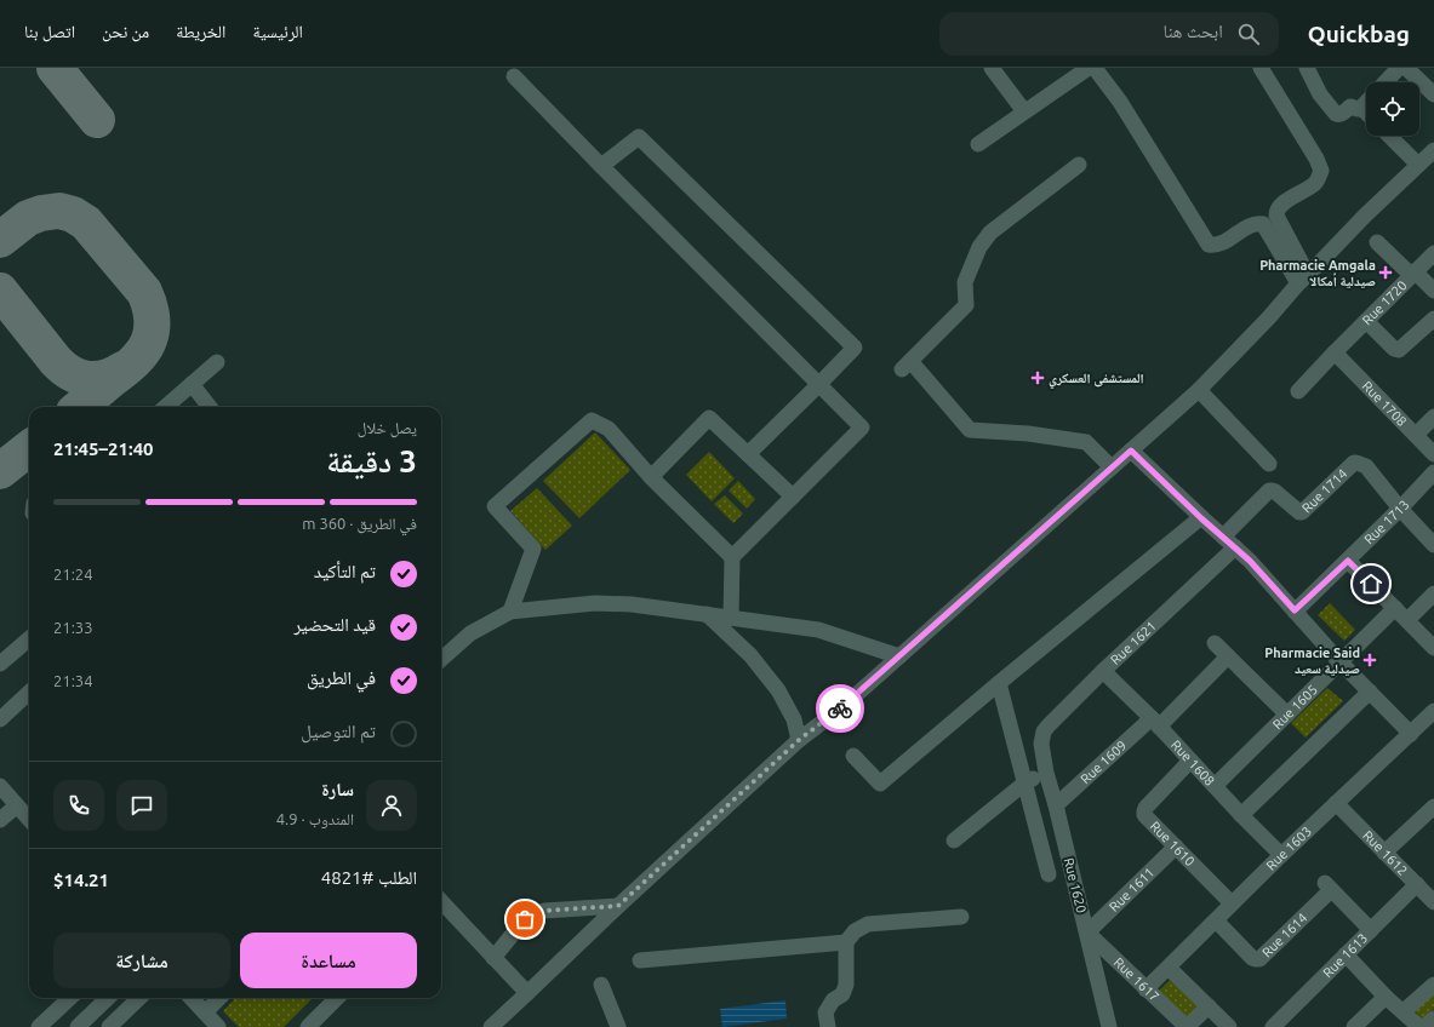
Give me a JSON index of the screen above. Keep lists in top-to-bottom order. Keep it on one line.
{"streets":{"street":["Rue 1720","Rue 1708","Rue 1714","Rue 1713","Rue 1621","Rue 1605","Rue 1609","Rue 1608","Rue 1610","Rue 1603","Rue 1612","Rue 1620","Rue 1611","Rue 1614","Rue 1613","Rue 1617"]},"crossings":[["Rue 1720","Rue 1708"],["Rue 1714","Rue 1713"],["Rue 1621","Rue 1608"],["Rue 1621","Rue 1620"],["Rue 1605","Rue 1608"],["Rue 1609","Rue 1608"],["Rue 1609","Rue 1620"],["Rue 1608","Rue 1610"],["Rue 1608","Rue 1603"],["Rue 1610","Rue 1603"],["Rue 1610","Rue 1611"],["Rue 1603","Rue 1612"],["Rue 1603","Rue 1614"],["Rue 1603","Rue 1617"],["Rue 1612","Rue 1613"],["Rue 1620","Rue 1611"],["Rue 1620","Rue 1617"],["Rue 1611","Rue 1617"],["Rue 1614","Rue 1613"]],"places":{"health":["Pharmacie Amgala صيدلية أمكالا","المستشفى العسكري","Pharmacie Said صيدلية سعيد"]},"page":{"header":"Quickbag","search":"ابحث هنا","nav":["الرئيسية","الخريطة","من نحن","اتصل بنا"],"heading":["3 دقيقة","يصل خلال","21:40–21:45"],"panel":["سارة","المندوب · 4.9","الطلب #4821","$14.21"],"bar":"في الطريق · 360 m","list":[["تم التأكيد","21:24"],["قيد التحضير","21:33"],["في الطريق","21:34"],"تم التوصيل"],"buttons":["مساعدة","مشاركة"]}}
